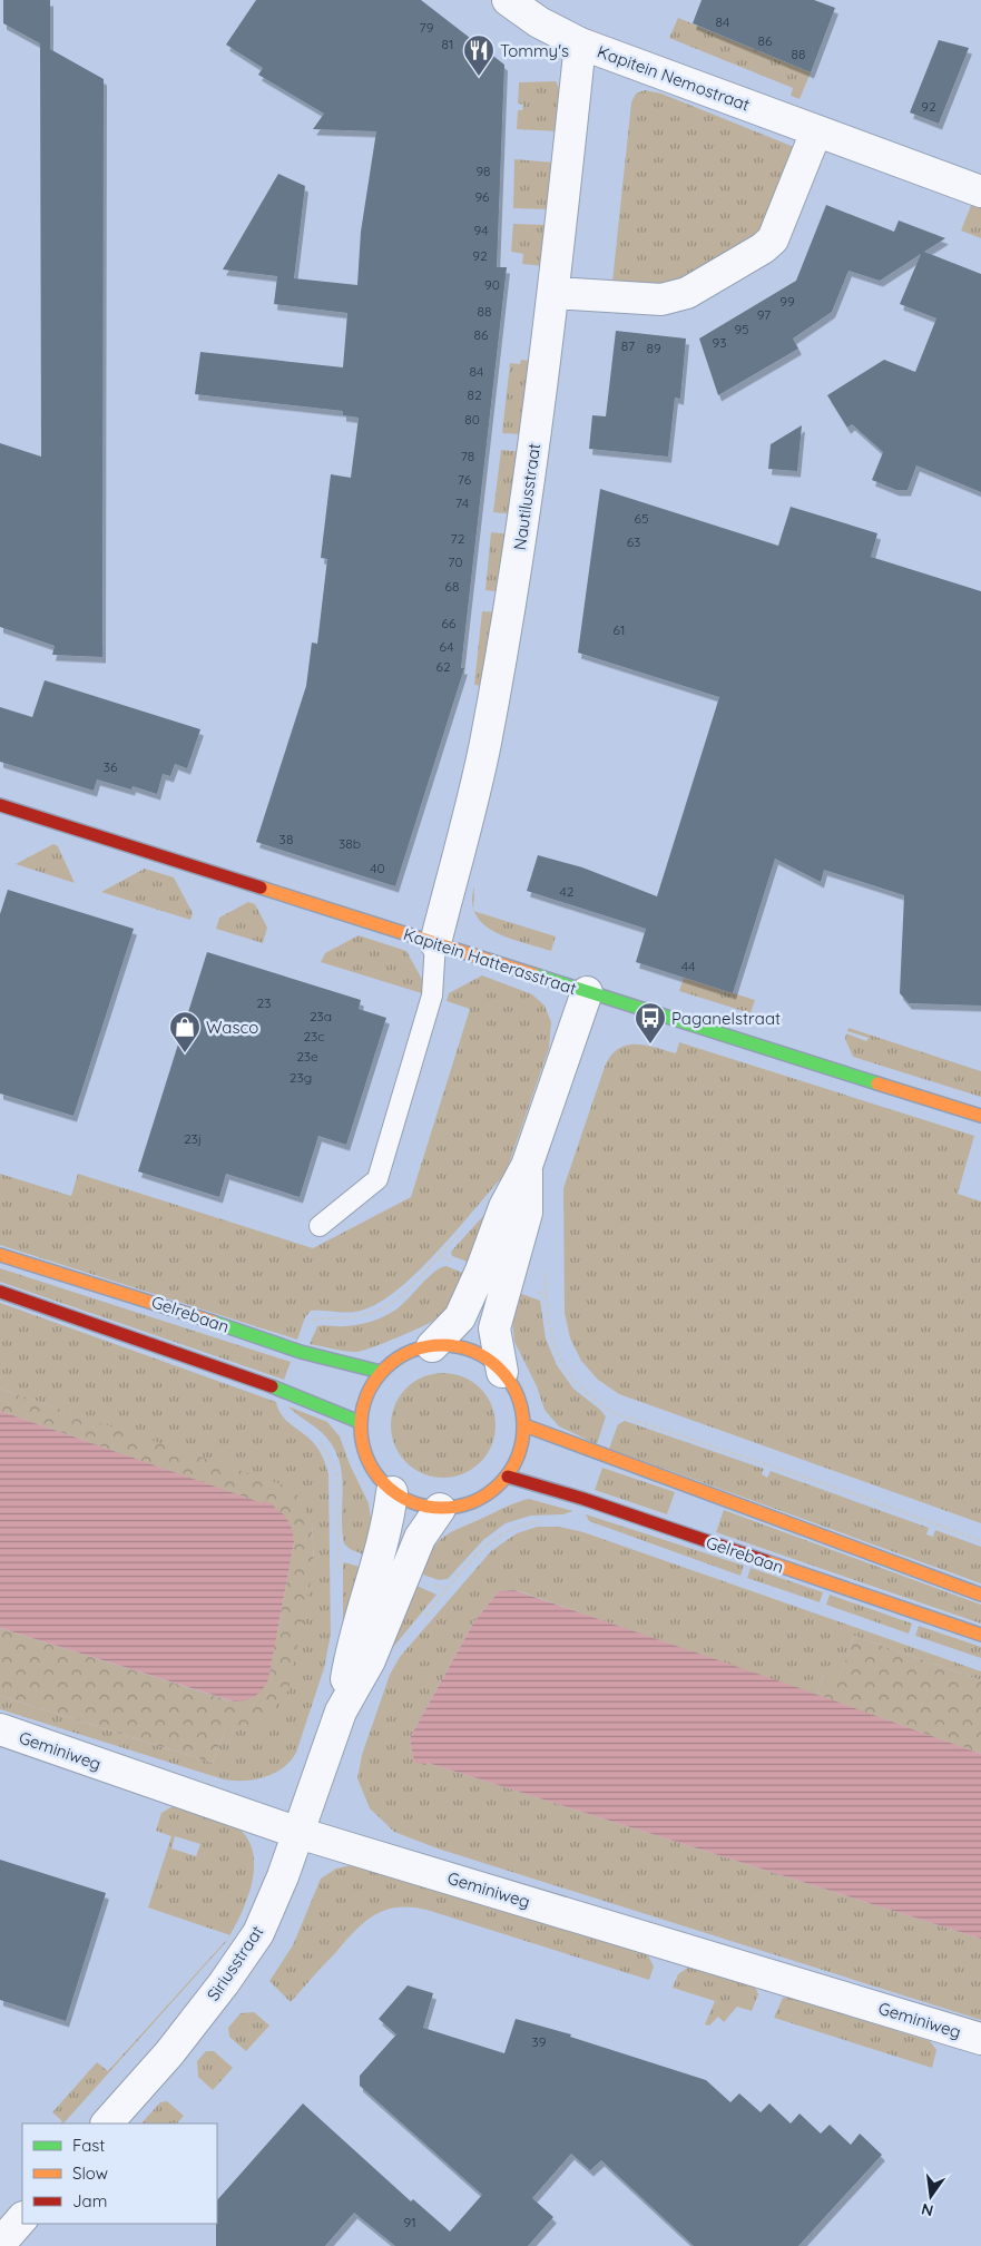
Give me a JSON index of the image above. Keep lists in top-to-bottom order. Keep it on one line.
{"streets":{"street":["Kapitein Nemostraat","Nautilusstraat","Kapitein Hatterasstraat","Gelrebaan","Geminiweg","Siriusstraat"]},"crossings":[["Kapitein Nemostraat","Nautilusstraat"],["Nautilusstraat","Kapitein Hatterasstraat"],["Gelrebaan","Siriusstraat"],["Geminiweg","Siriusstraat"]],"places":{"restaurant":["Tommy's"],"bus stop":["Paganelstraat"],"shop":["Wasco"]},"house_numbers":["84","79","86","81","88","92","98","96","94","92","90","99","88","97","95","86","93","87","89","84","82","80","78","76","74","65","72","63","70","68","66","61","64","62","36","38","38b","40","42","44","23","23a","23c","23e","23g","23j","39","91"],"legend":["Fast","Slow","Jam"],"north":"bottom"}
